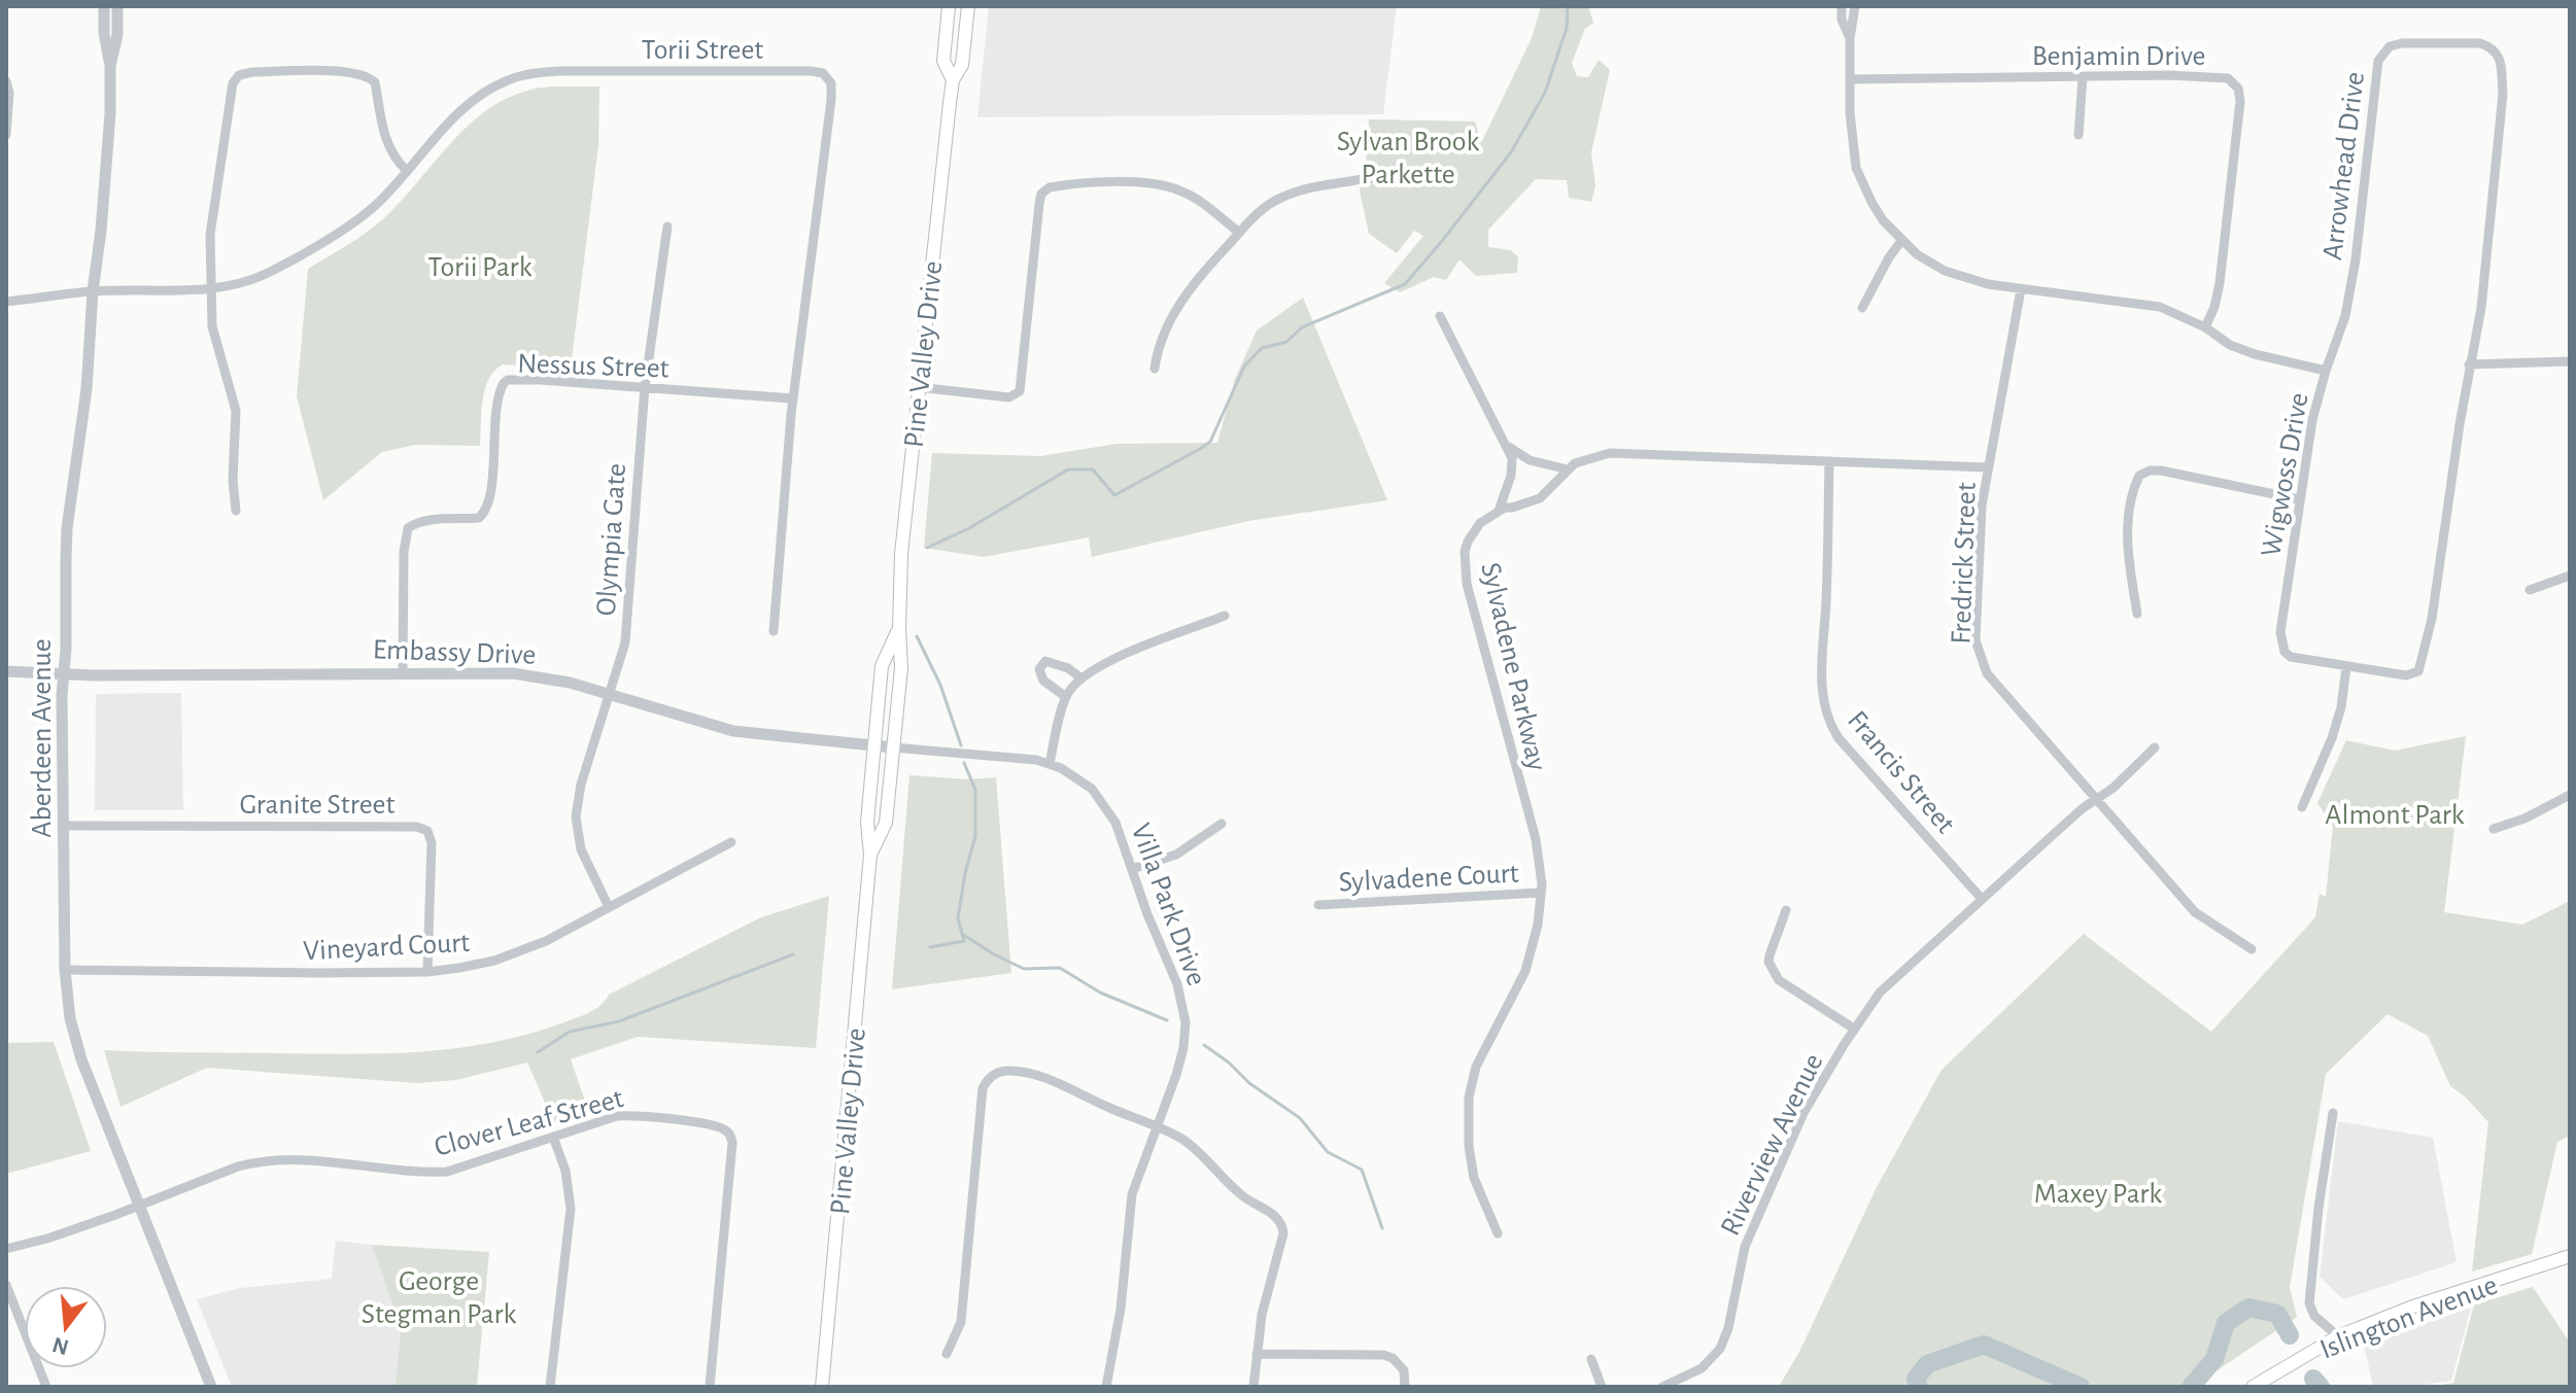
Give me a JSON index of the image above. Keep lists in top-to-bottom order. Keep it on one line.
{"streets":{"main road":["Pine Valley Drive","Islington Avenue"],"street":["Torii Street","Benjamin Drive","Arrowhead Drive","Nessus Street","Wigwoss Drive","Olympia Gate","Fredrick Street","Embassy Drive","Sylvadene Parkway","Aberdeen Avenue","Francis Street","Granite Street","Sylvadene Court","Villa Park Drive","Vineyard Court","Clover Leaf Street","Riverview Avenue"]},"crossings":[["Torii Street","Nessus Street"],["Torii Street","Aberdeen Avenue"],["Benjamin Drive","Wigwoss Drive"],["Arrowhead Drive","Wigwoss Drive"],["Pine Valley Drive","Embassy Drive"],["Pine Valley Drive","Villa Park Drive"],["Nessus Street","Olympia Gate"],["Nessus Street","Embassy Drive"],["Wigwoss Drive","Fredrick Street"],["Olympia Gate","Embassy Drive"],["Olympia Gate","Vineyard Court"],["Fredrick Street","Sylvadene Parkway"],["Fredrick Street","Riverview Avenue"],["Embassy Drive","Aberdeen Avenue"],["Embassy Drive","Villa Park Drive"],["Sylvadene Parkway","Francis Street"],["Sylvadene Parkway","Sylvadene Court"],["Aberdeen Avenue","Granite Street"],["Aberdeen Avenue","Vineyard Court"],["Aberdeen Avenue","Clover Leaf Street"],["Francis Street","Riverview Avenue"],["Granite Street","Vineyard Court"]],"parks":["Sylvan Brook Parkette","Torii Park","Almont Park","Maxey Park","George Stegman Park"],"north":"bottom"}
